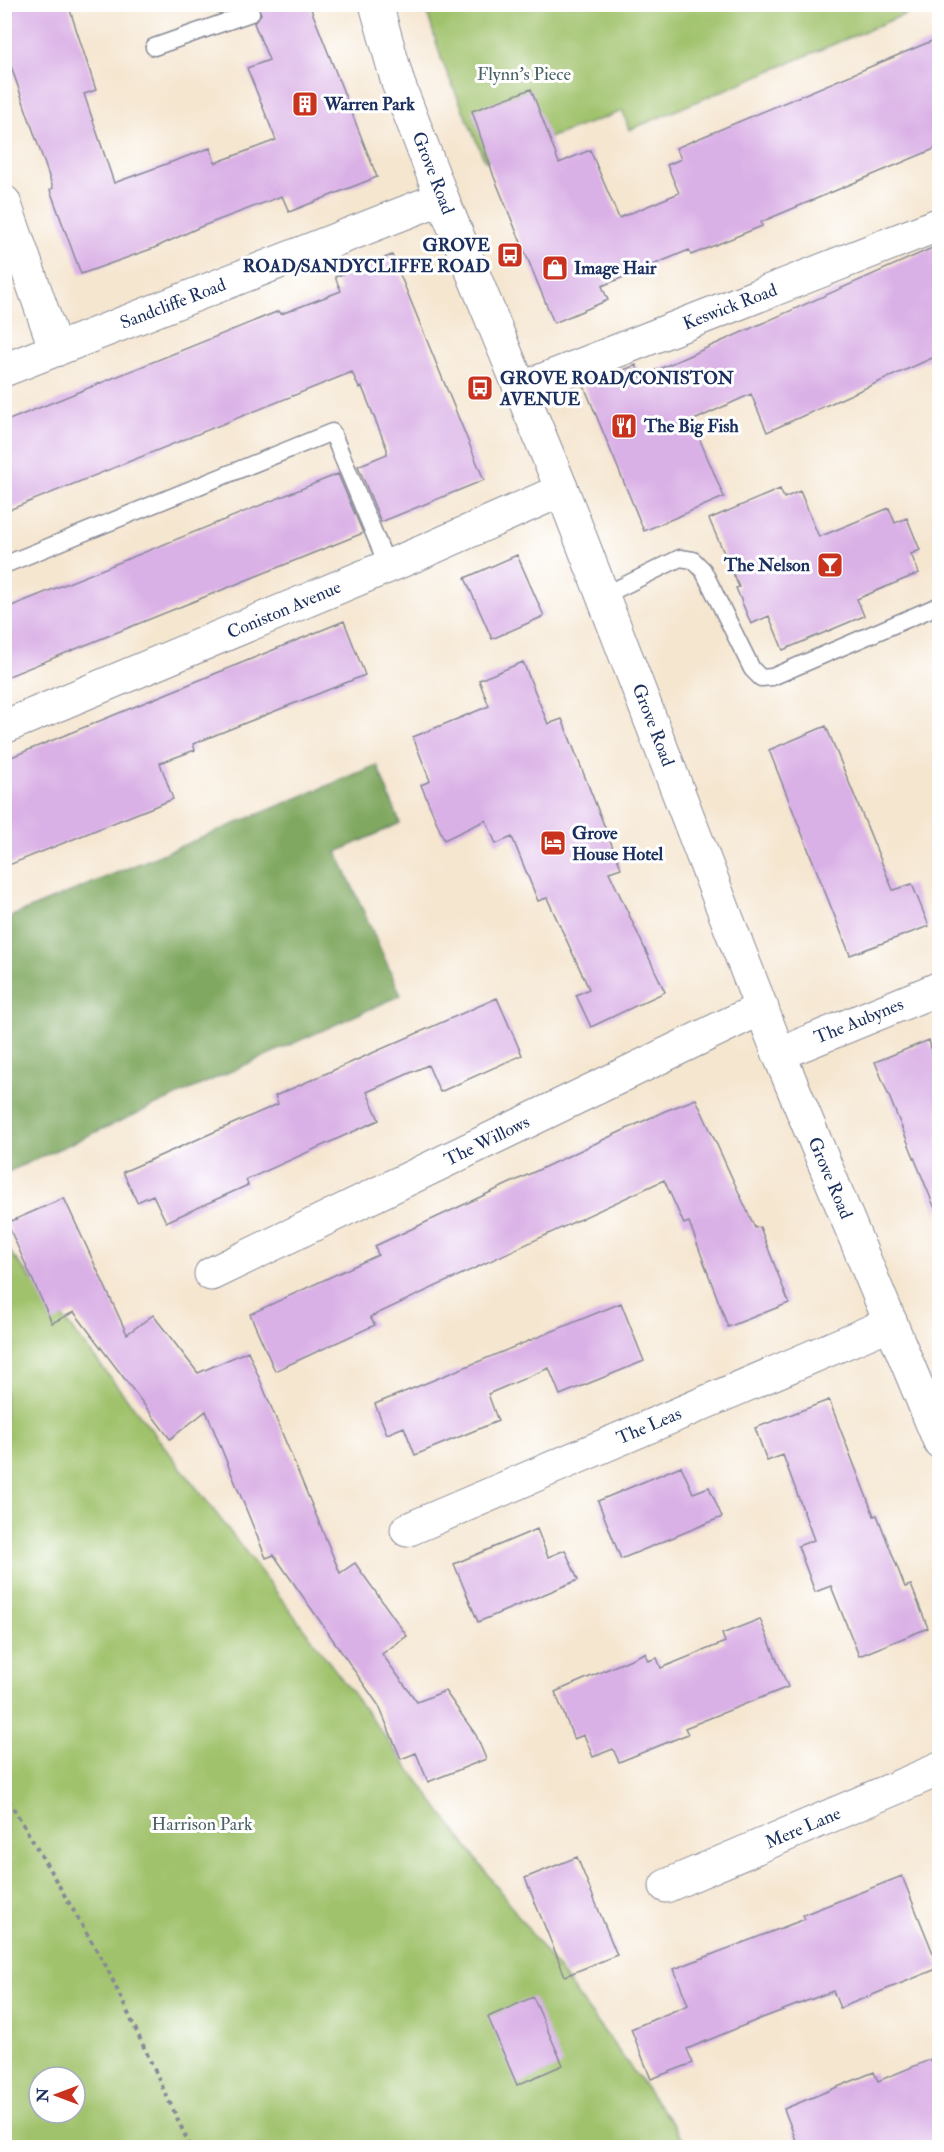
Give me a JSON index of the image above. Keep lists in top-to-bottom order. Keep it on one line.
{"streets":{"street":["Grove Road","Sandcliffe Road","Keswick Road","Coniston Avenue","The Aubynes","The Willows","The Leas","Mere Lane"]},"crossings":[["Grove Road","Sandcliffe Road"],["Grove Road","Keswick Road"],["Grove Road","Coniston Avenue"],["Grove Road","The Aubynes"],["Grove Road","The Willows"],["Grove Road","The Leas"]],"parks":["Flynn's Piece","Harrison Park"],"places":{"building":["Warren Park"],"bus stop":["GROVE ROAD/SANDYCLIFFE ROAD","GROVE ROAD/CONISTON AVENUE"],"shop":["Image Hair"],"restaurant":["The Big Fish"],"bar":["The Nelson"],"hotel":["Grove House Hotel"]},"north":"left"}
